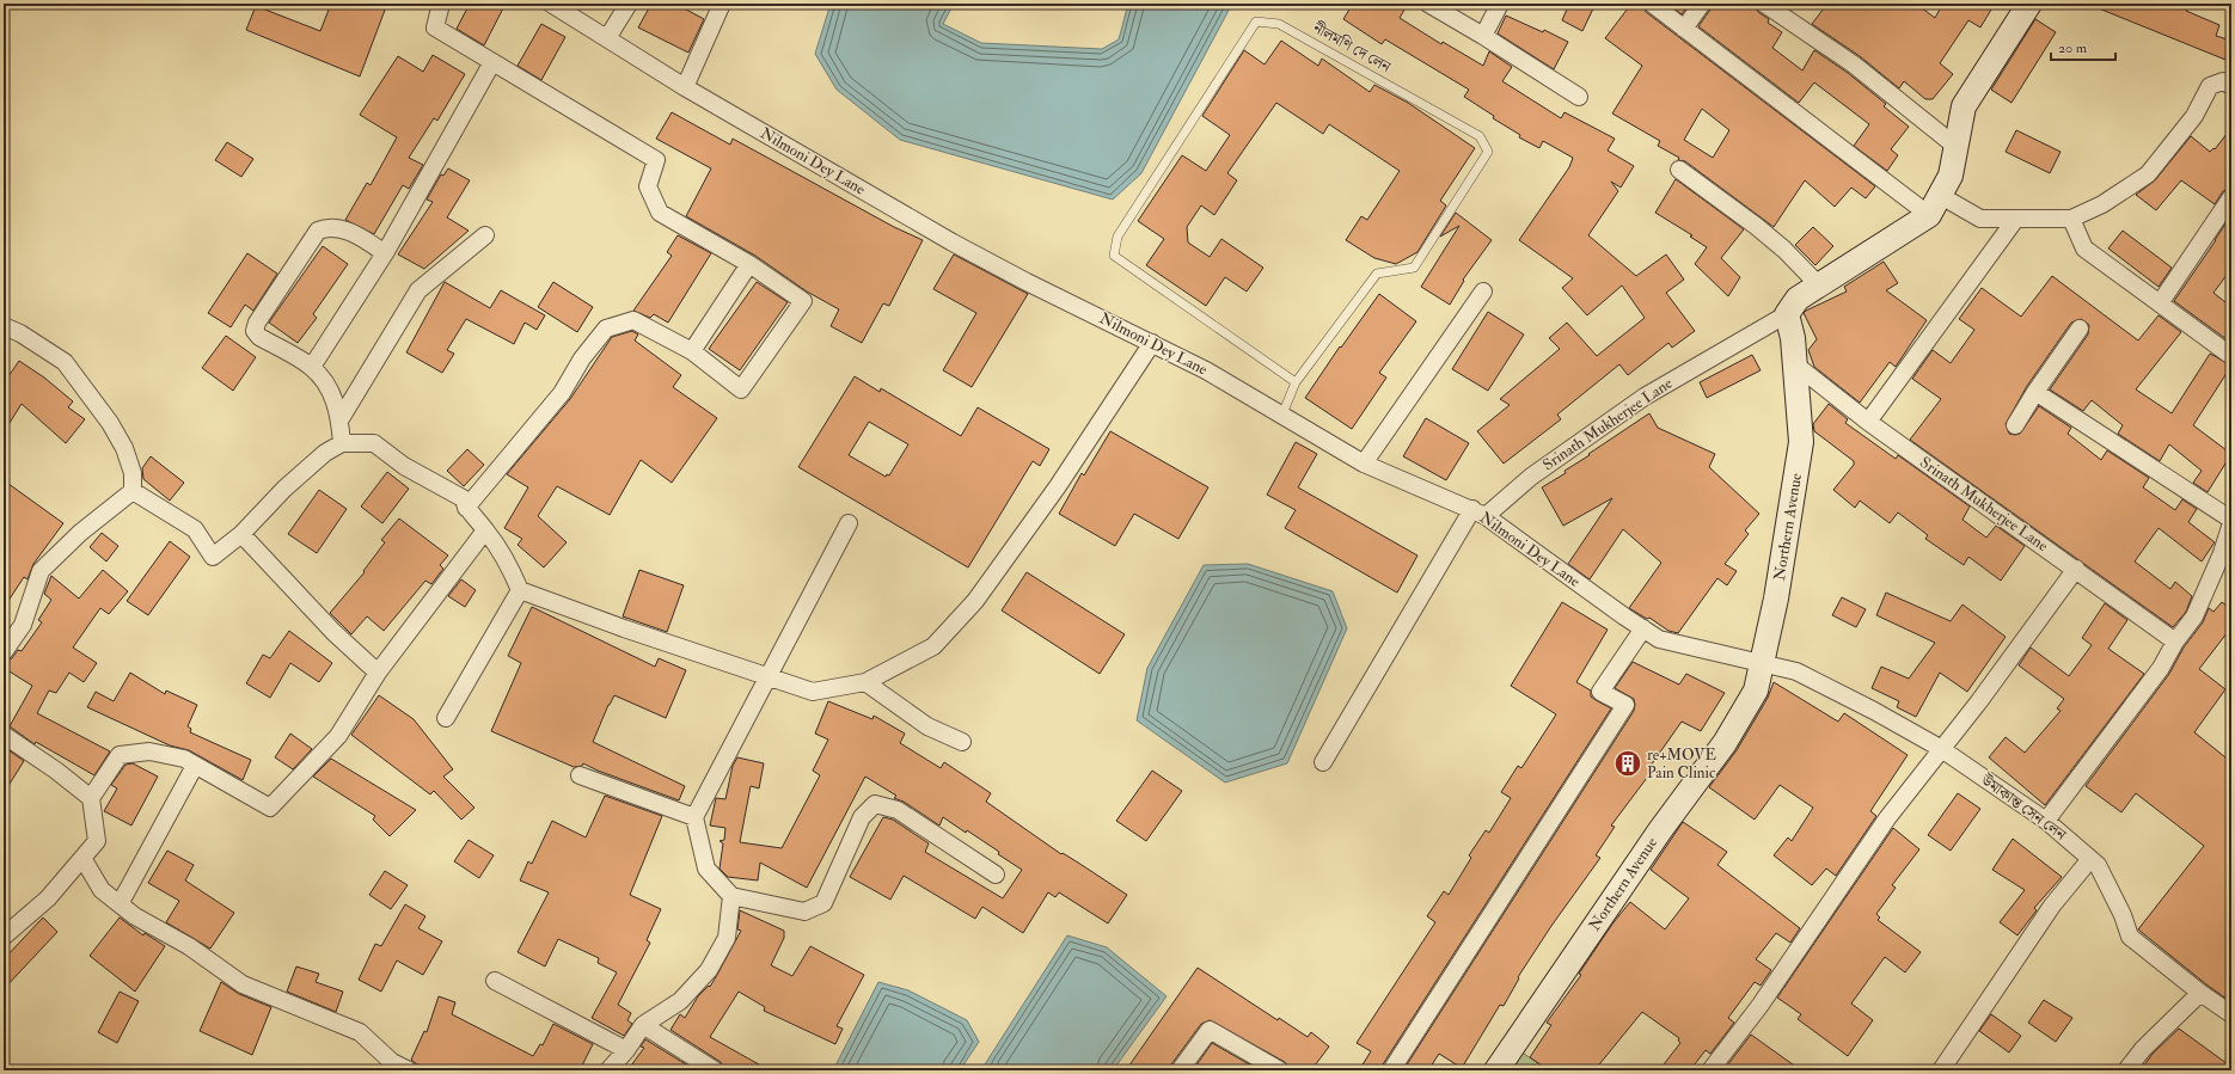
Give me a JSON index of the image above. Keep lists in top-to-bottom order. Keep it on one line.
{"streets":{"street":["Nilmoni Dey Lane","Srinath Mukherjee Lane","Northern Avenue","উমাকান্ত সেন লেন"],"lane":["নীলমণি দে লেন"]},"crossings":[["নীলমণি দে লেন","Nilmoni Dey Lane"],["Nilmoni Dey Lane","Srinath Mukherjee Lane"],["Nilmoni Dey Lane","Northern Avenue"],["Nilmoni Dey Lane","উমাকান্ত সেন লেন"],["Srinath Mukherjee Lane","Northern Avenue"],["Northern Avenue","উমাকান্ত সেন লেন"]],"places":{"building":["re+MOVE Pain Clinic"]},"scale_bar":"20 m"}
